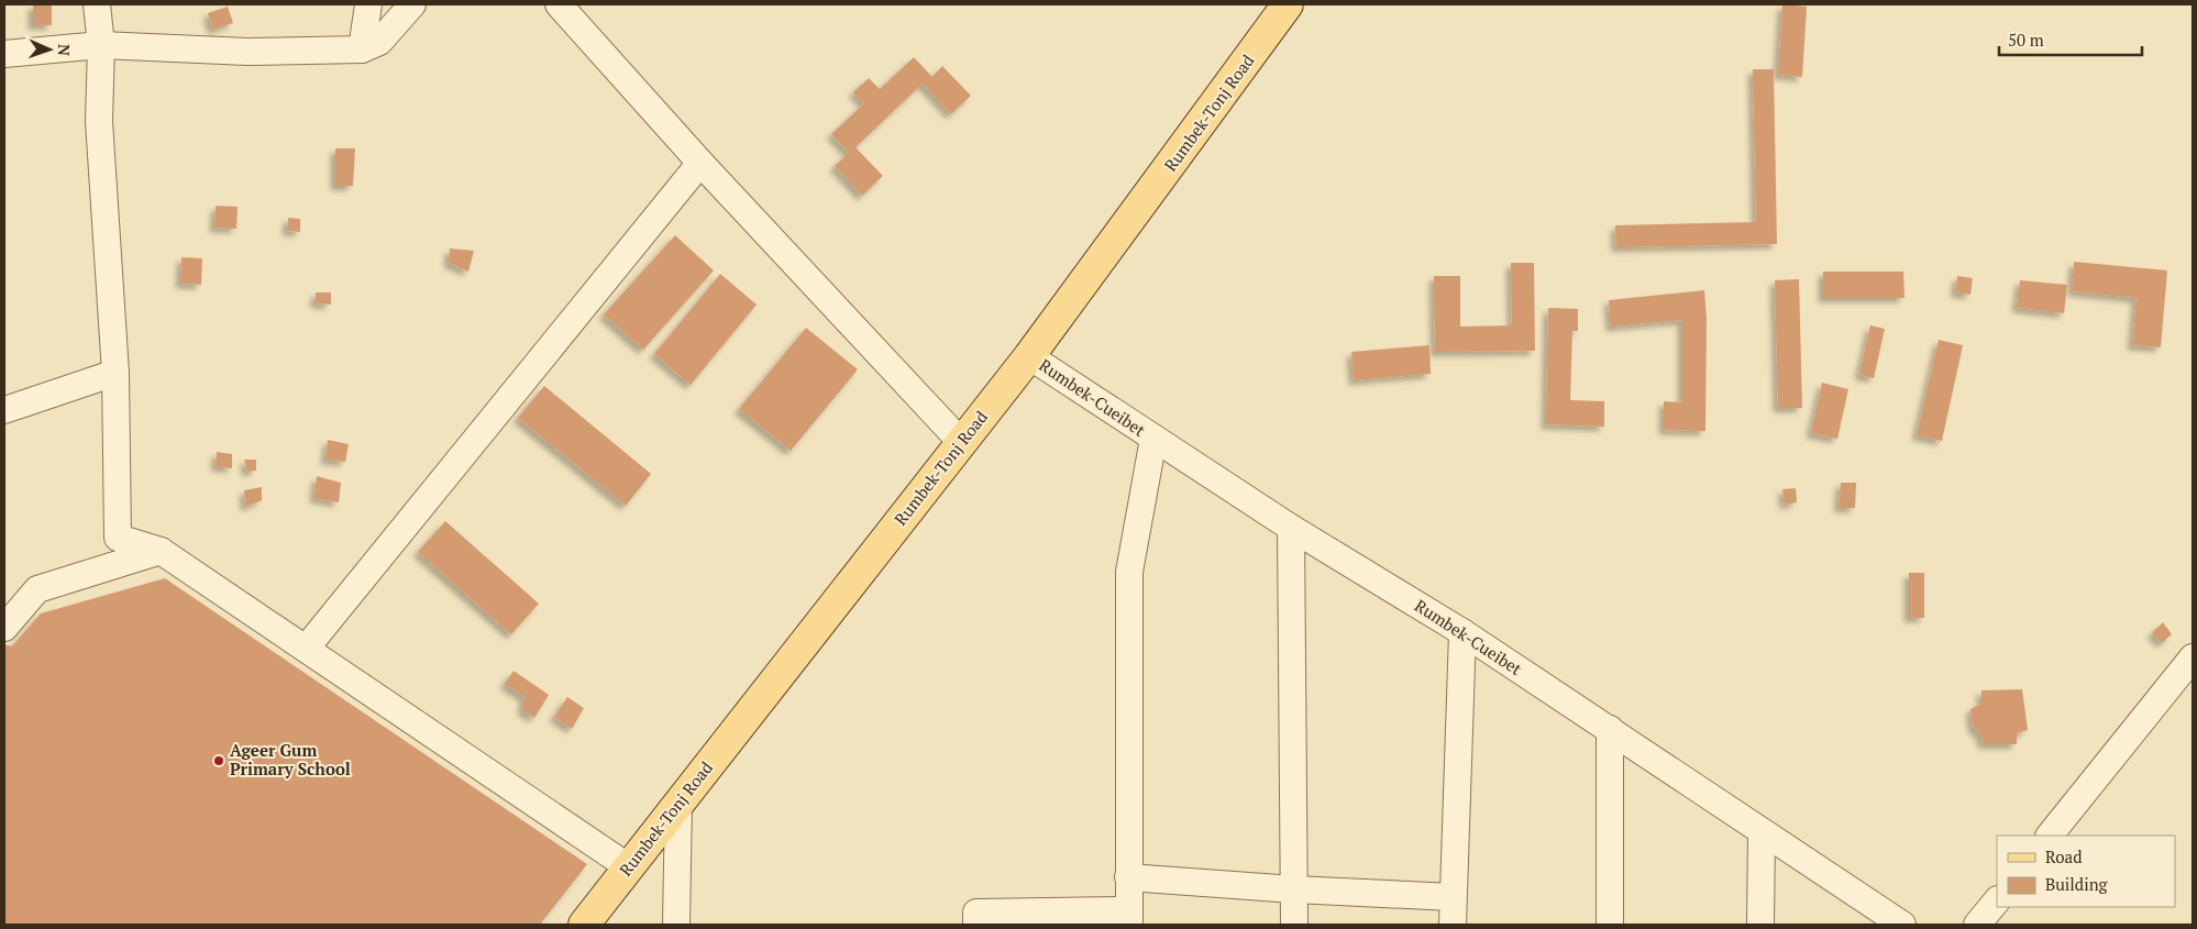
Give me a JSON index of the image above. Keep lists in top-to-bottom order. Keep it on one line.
{"streets":{"main road":["Rumbek-Tonj Road"],"street":["Rumbek-Cueibet"]},"crossings":[["Rumbek-Tonj Road","Rumbek-Cueibet"]],"places":["Ageer Gum Primary School"],"legend":["Road","Building"],"scale_bar":"50 m","north":"right"}
